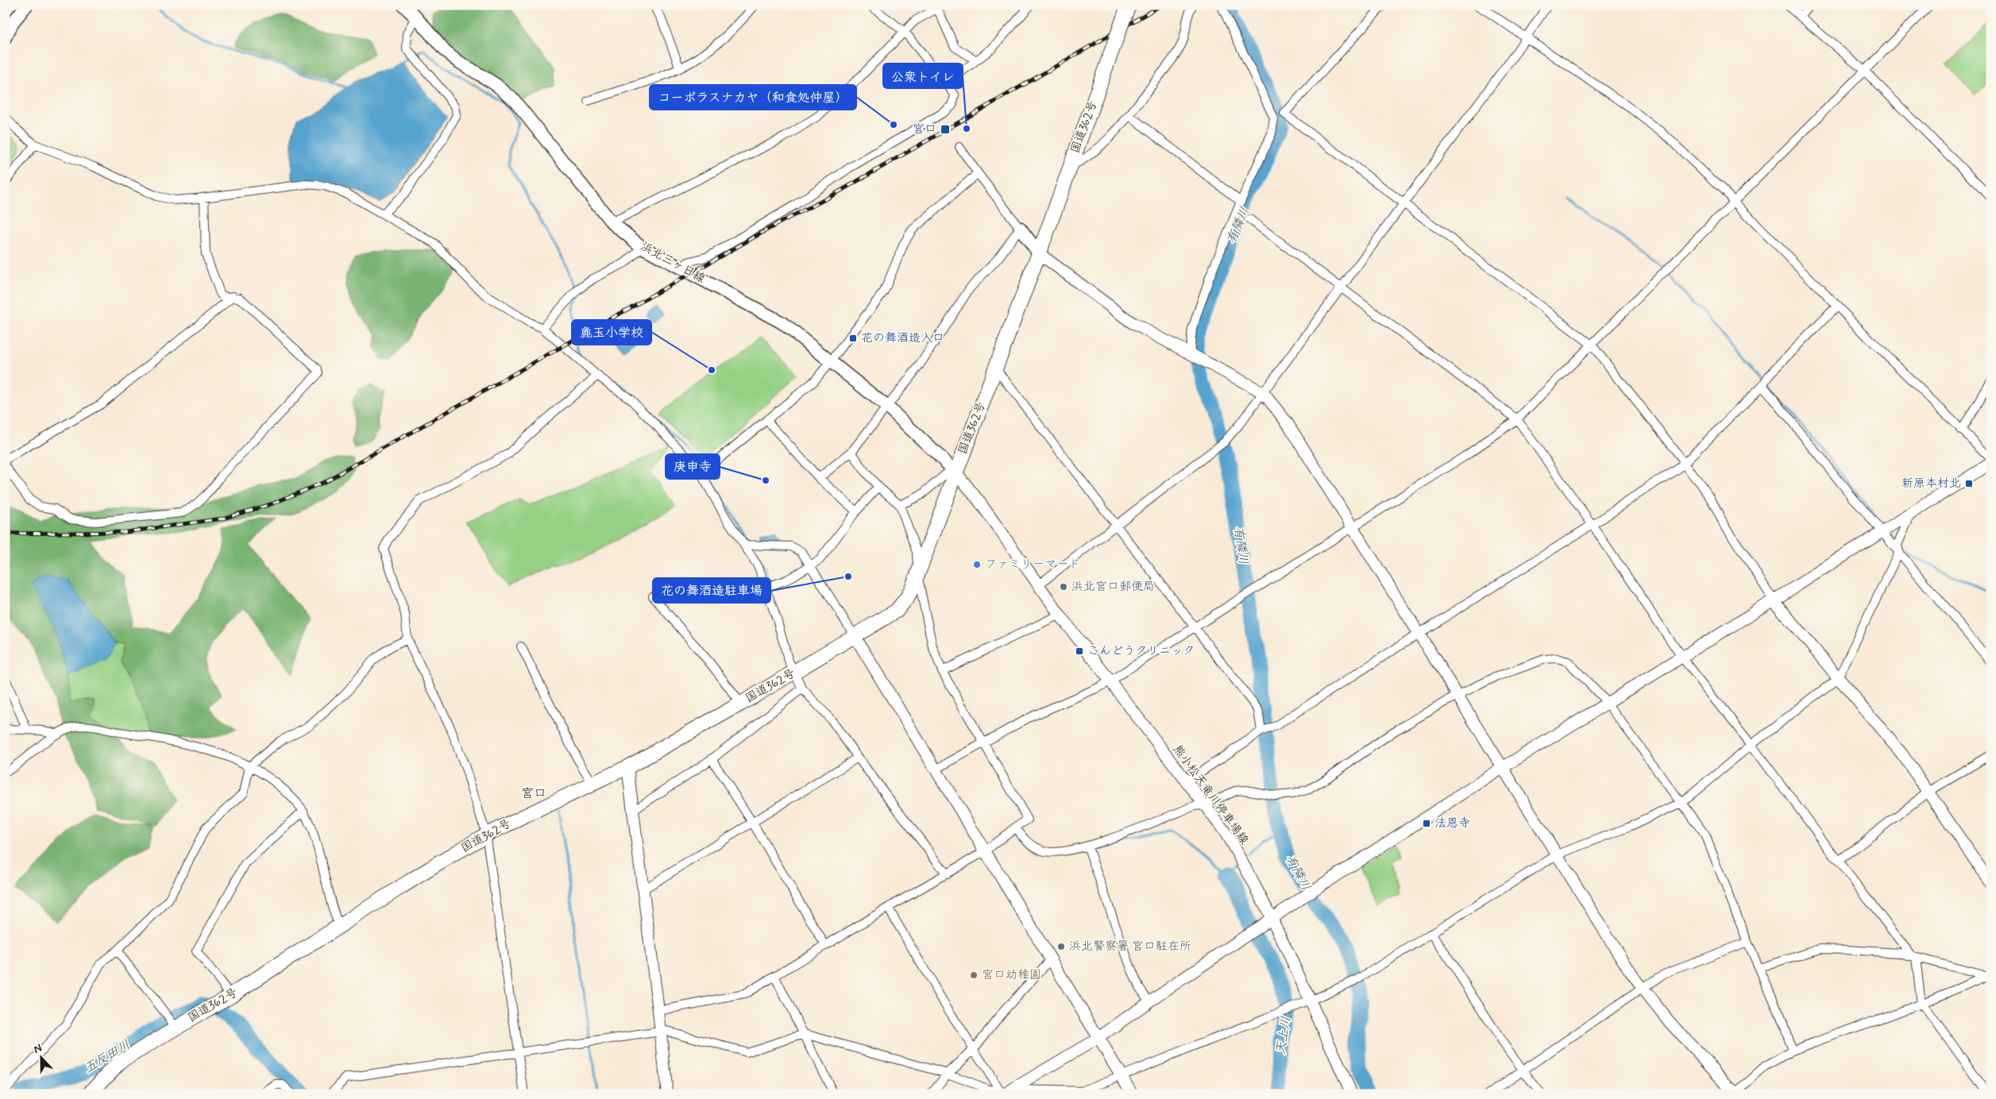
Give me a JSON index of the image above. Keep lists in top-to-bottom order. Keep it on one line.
{"streets":{"highway":["国道362号"],"main road":["浜北三ヶ日線"],"street":["熊小松天竜川停車場線"]},"crossings":[["国道362号","浜北三ヶ日線"],["国道362号","熊小松天竜川停車場線"],["浜北三ヶ日線","熊小松天竜川停車場線"]],"districts":["宮口"],"water":["有隣川","天上川","五反田川"],"places":{"other":["コーポラスナカヤ（和食処仲屋）","公衆トイレ","麁玉小学校","庚申寺","ファミリーマート","花の舞酒造駐車場","浜北宮口郵便局","浜北警察署 宮口駐在所","宮口幼稚園"],"transit":["宮口","花の舞酒造入口","新原本村北","こんどうクリニック","法恩寺"]},"north":"top"}
